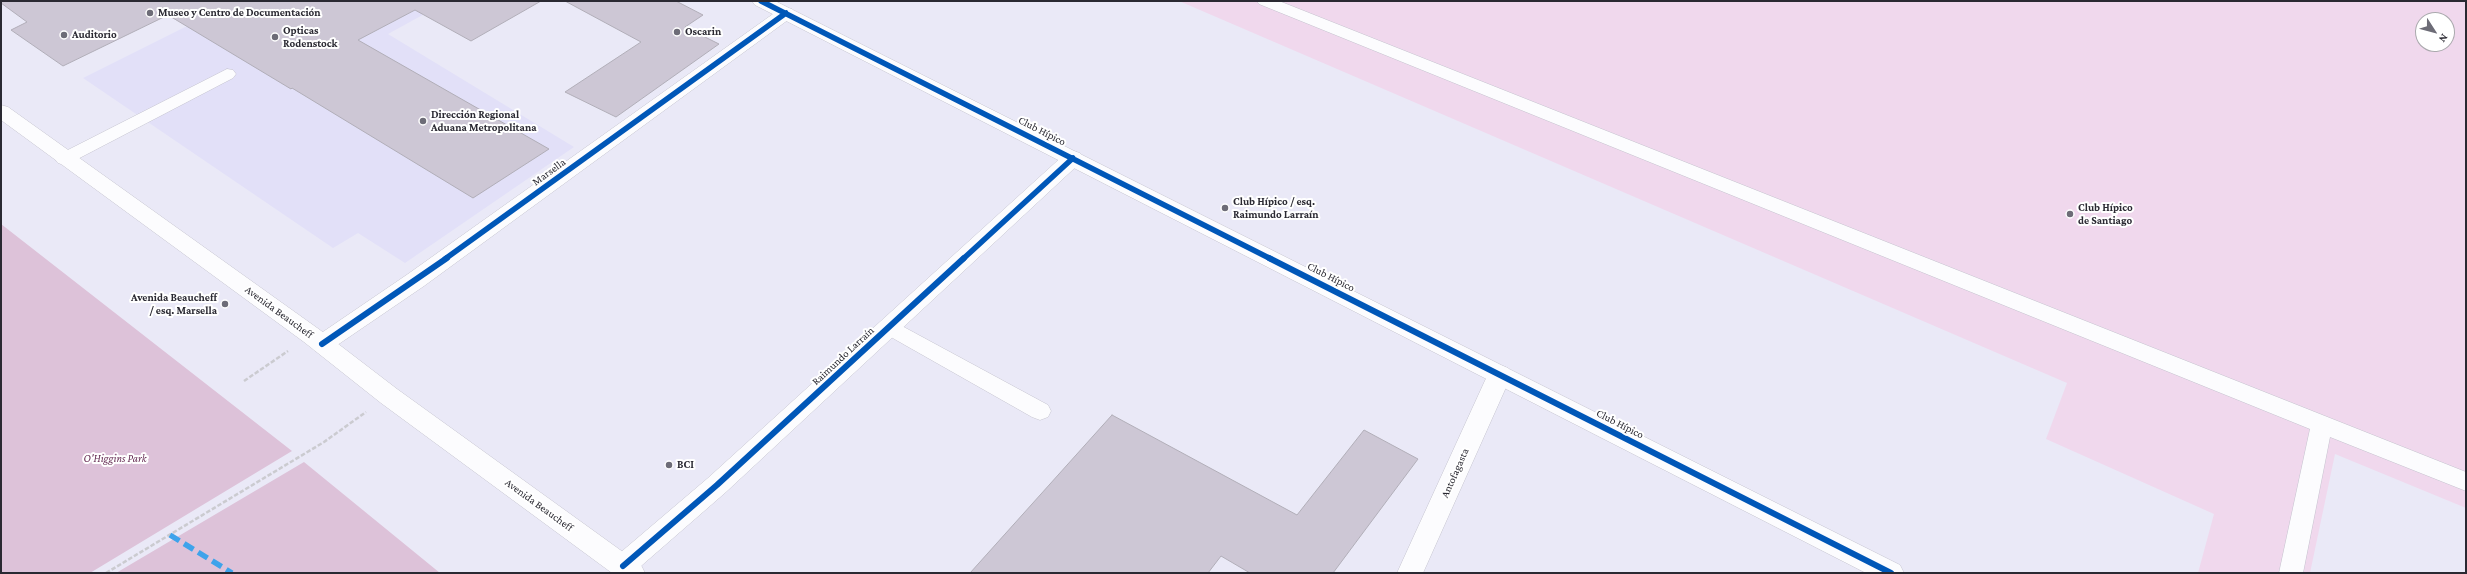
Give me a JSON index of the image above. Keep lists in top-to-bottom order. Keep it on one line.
{"streets":{"main road":["Club Hípico","Marsella","Avenida Beaucheff","Raimundo Larraín","Antofagasta"]},"crossings":[["Club Hípico","Marsella"],["Club Hípico","Raimundo Larraín"],["Club Hípico","Antofagasta"],["Marsella","Avenida Beaucheff"],["Avenida Beaucheff","Raimundo Larraín"]],"parks":["O'Higgins Park"],"places":["Museo y Centro de Documentación","Oscarin","Auditorio","Opticas Rodenstock","Dirección Regional Aduana Metropolitana","Club Hípico / esq. Raimundo Larraín","Club Hípico de Santiago","Avenida Beaucheff / esq. Marsella","BCI"],"north":"bottom right"}
